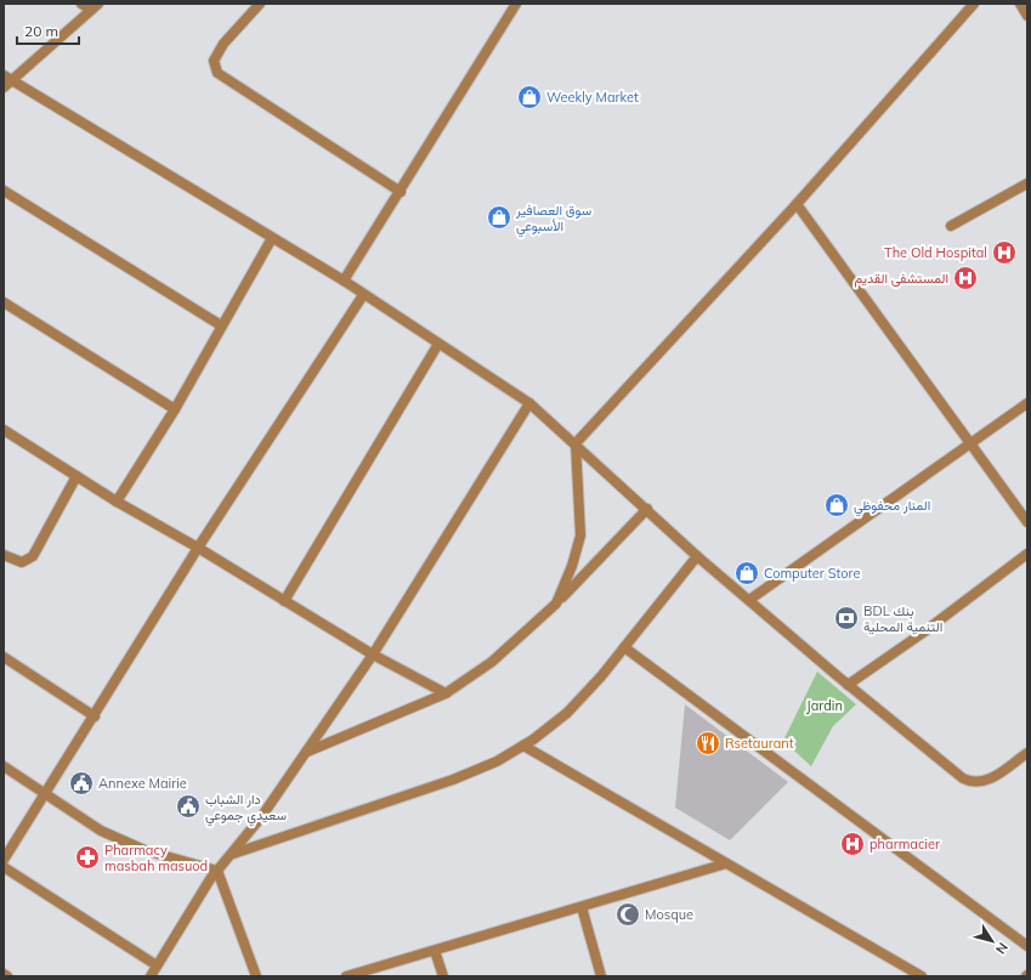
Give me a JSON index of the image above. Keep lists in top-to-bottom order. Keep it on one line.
{"parks":["Jardin"],"places":{"shop":["Weekly Market","سوق العصافير الأسبوعي","المنار محفوظي","Computer Store"],"hospital":["The Old Hospital","المستشفى القديم","pharmacier"],"bank":["BDL بنك التنمية المحلية"],"restaurant":["Rsetaurant"],"public building":["Annexe Mairie","دار الشباب سعيدي جموعي"],"pharmacy":["Pharmacy masbah masuod"],"mosque":["Mosque"]},"scale_bar":"20 m","north":"bottom right"}
